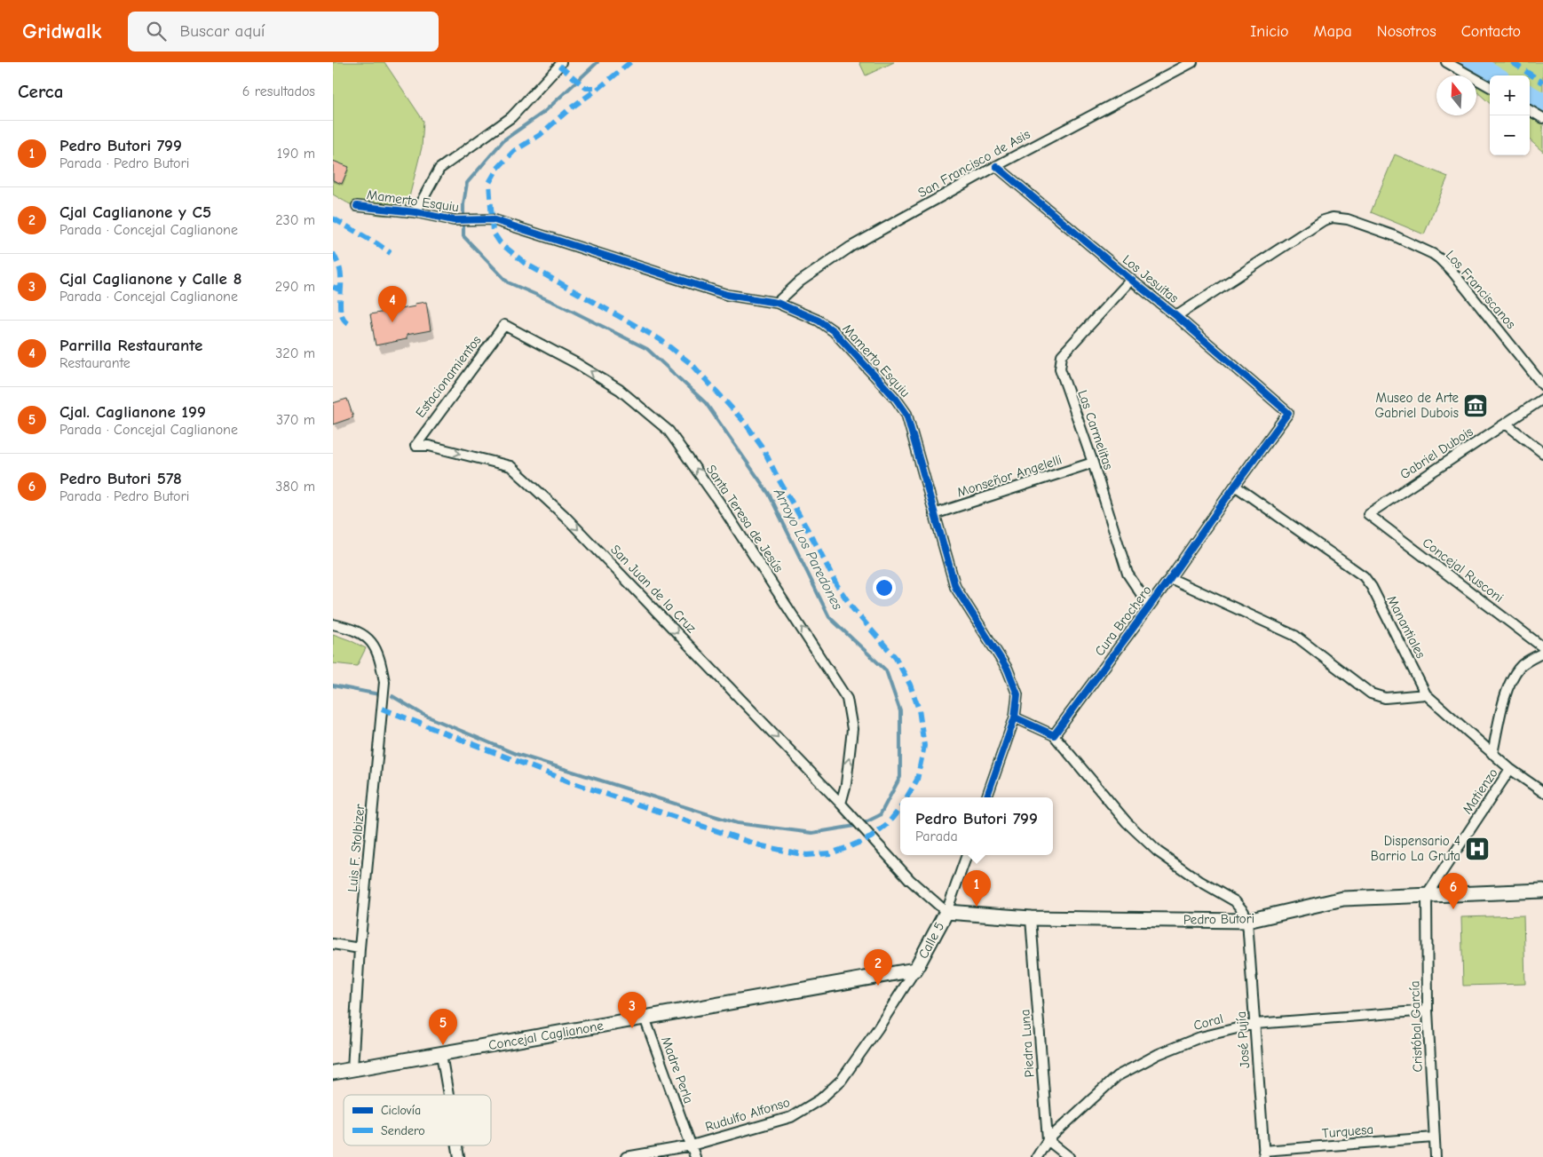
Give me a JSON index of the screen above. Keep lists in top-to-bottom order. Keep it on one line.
{"streets":{"street":["San Francisco de Asis","Mamerto Esquiu","Los Jesuitas","Los Franciscanos","Estacionamientos","Las Carmelitas","Gabriel Dubois","Monseñor Angelelli","Santa Teresa de Jesús","Concejal Rusconi","San Juan de la Cruz","Cura Brochero","Manantiales","Matienzo","Luis F. Stolbizer","Pedro Butori","Calle 5","Coral","Cristóbal García","Concejal Caglianone","José Pujía","Piedra Luna","Madre Perla","Rudulfo Alfonso","Turquesa"]},"crossings":[["San Francisco de Asis","Mamerto Esquiu"],["San Francisco de Asis","Los Jesuitas"],["Mamerto Esquiu","Monseñor Angelelli"],["Los Jesuitas","Los Franciscanos"],["Los Jesuitas","Las Carmelitas"],["Los Jesuitas","Cura Brochero"],["Estacionamientos","Santa Teresa de Jesús"],["Estacionamientos","San Juan de la Cruz"],["Las Carmelitas","Monseñor Angelelli"],["Las Carmelitas","Cura Brochero"],["Gabriel Dubois","Concejal Rusconi"],["Santa Teresa de Jesús","San Juan de la Cruz"],["San Juan de la Cruz","Pedro Butori"],["San Juan de la Cruz","Calle 5"],["Cura Brochero","Manantiales"],["Manantiales","Matienzo"],["Matienzo","Pedro Butori"],["Matienzo","Cristóbal García"],["Luis F. Stolbizer","Concejal Caglianone"],["Pedro Butori","Calle 5"],["Pedro Butori","Cristóbal García"],["Pedro Butori","José Pujía"],["Pedro Butori","Piedra Luna"],["Calle 5","Concejal Caglianone"],["Calle 5","Rudulfo Alfonso"],["Coral","Cristóbal García"],["Coral","José Pujía"],["Coral","Piedra Luna"],["Cristóbal García","Turquesa"],["Concejal Caglianone","Madre Perla"],["Concejal Caglianone","Rudulfo Alfonso"],["José Pujía","Turquesa"],["Madre Perla","Rudulfo Alfonso"]],"one_way":["Santa Teresa de Jesús","San Juan de la Cruz"],"water":["Arroyo Los Paredones"],"places":{"museum":["Museo de Arte Gabriel Dubois"],"hospital":["Dispensario 4 Barrio La Gruta"]},"legend":["Ciclovía","Sendero"],"north":"top","page":{"header":"Gridwalk","search":"Buscar aquí","nav":["Inicio","Mapa","Nosotros","Contacto"],"heading":["Cerca","6 resultados"],"map_buttons":["+","−"],"list":[{"mark":"1","name":"Pedro Butori 799","note":"Parada · Pedro Butori","value":"190 m"},{"mark":"2","name":"Cjal Caglianone y C5","note":"Parada · Concejal Caglianone","value":"230 m"},{"mark":"3","name":"Cjal Caglianone y Calle 8","note":"Parada · Concejal Caglianone","value":"290 m"},{"mark":"4","name":"Parrilla Restaurante","note":"Restaurante","value":"320 m"},{"mark":"5","name":"Cjal. Caglianone 199","note":"Parada · Concejal Caglianone","value":"370 m"},{"mark":"6","name":"Pedro Butori 578","note":"Parada · Pedro Butori","value":"380 m"}],"pins":["4","1","6","2","3","5"],"popup":["Pedro Butori 799","Parada"]}}
